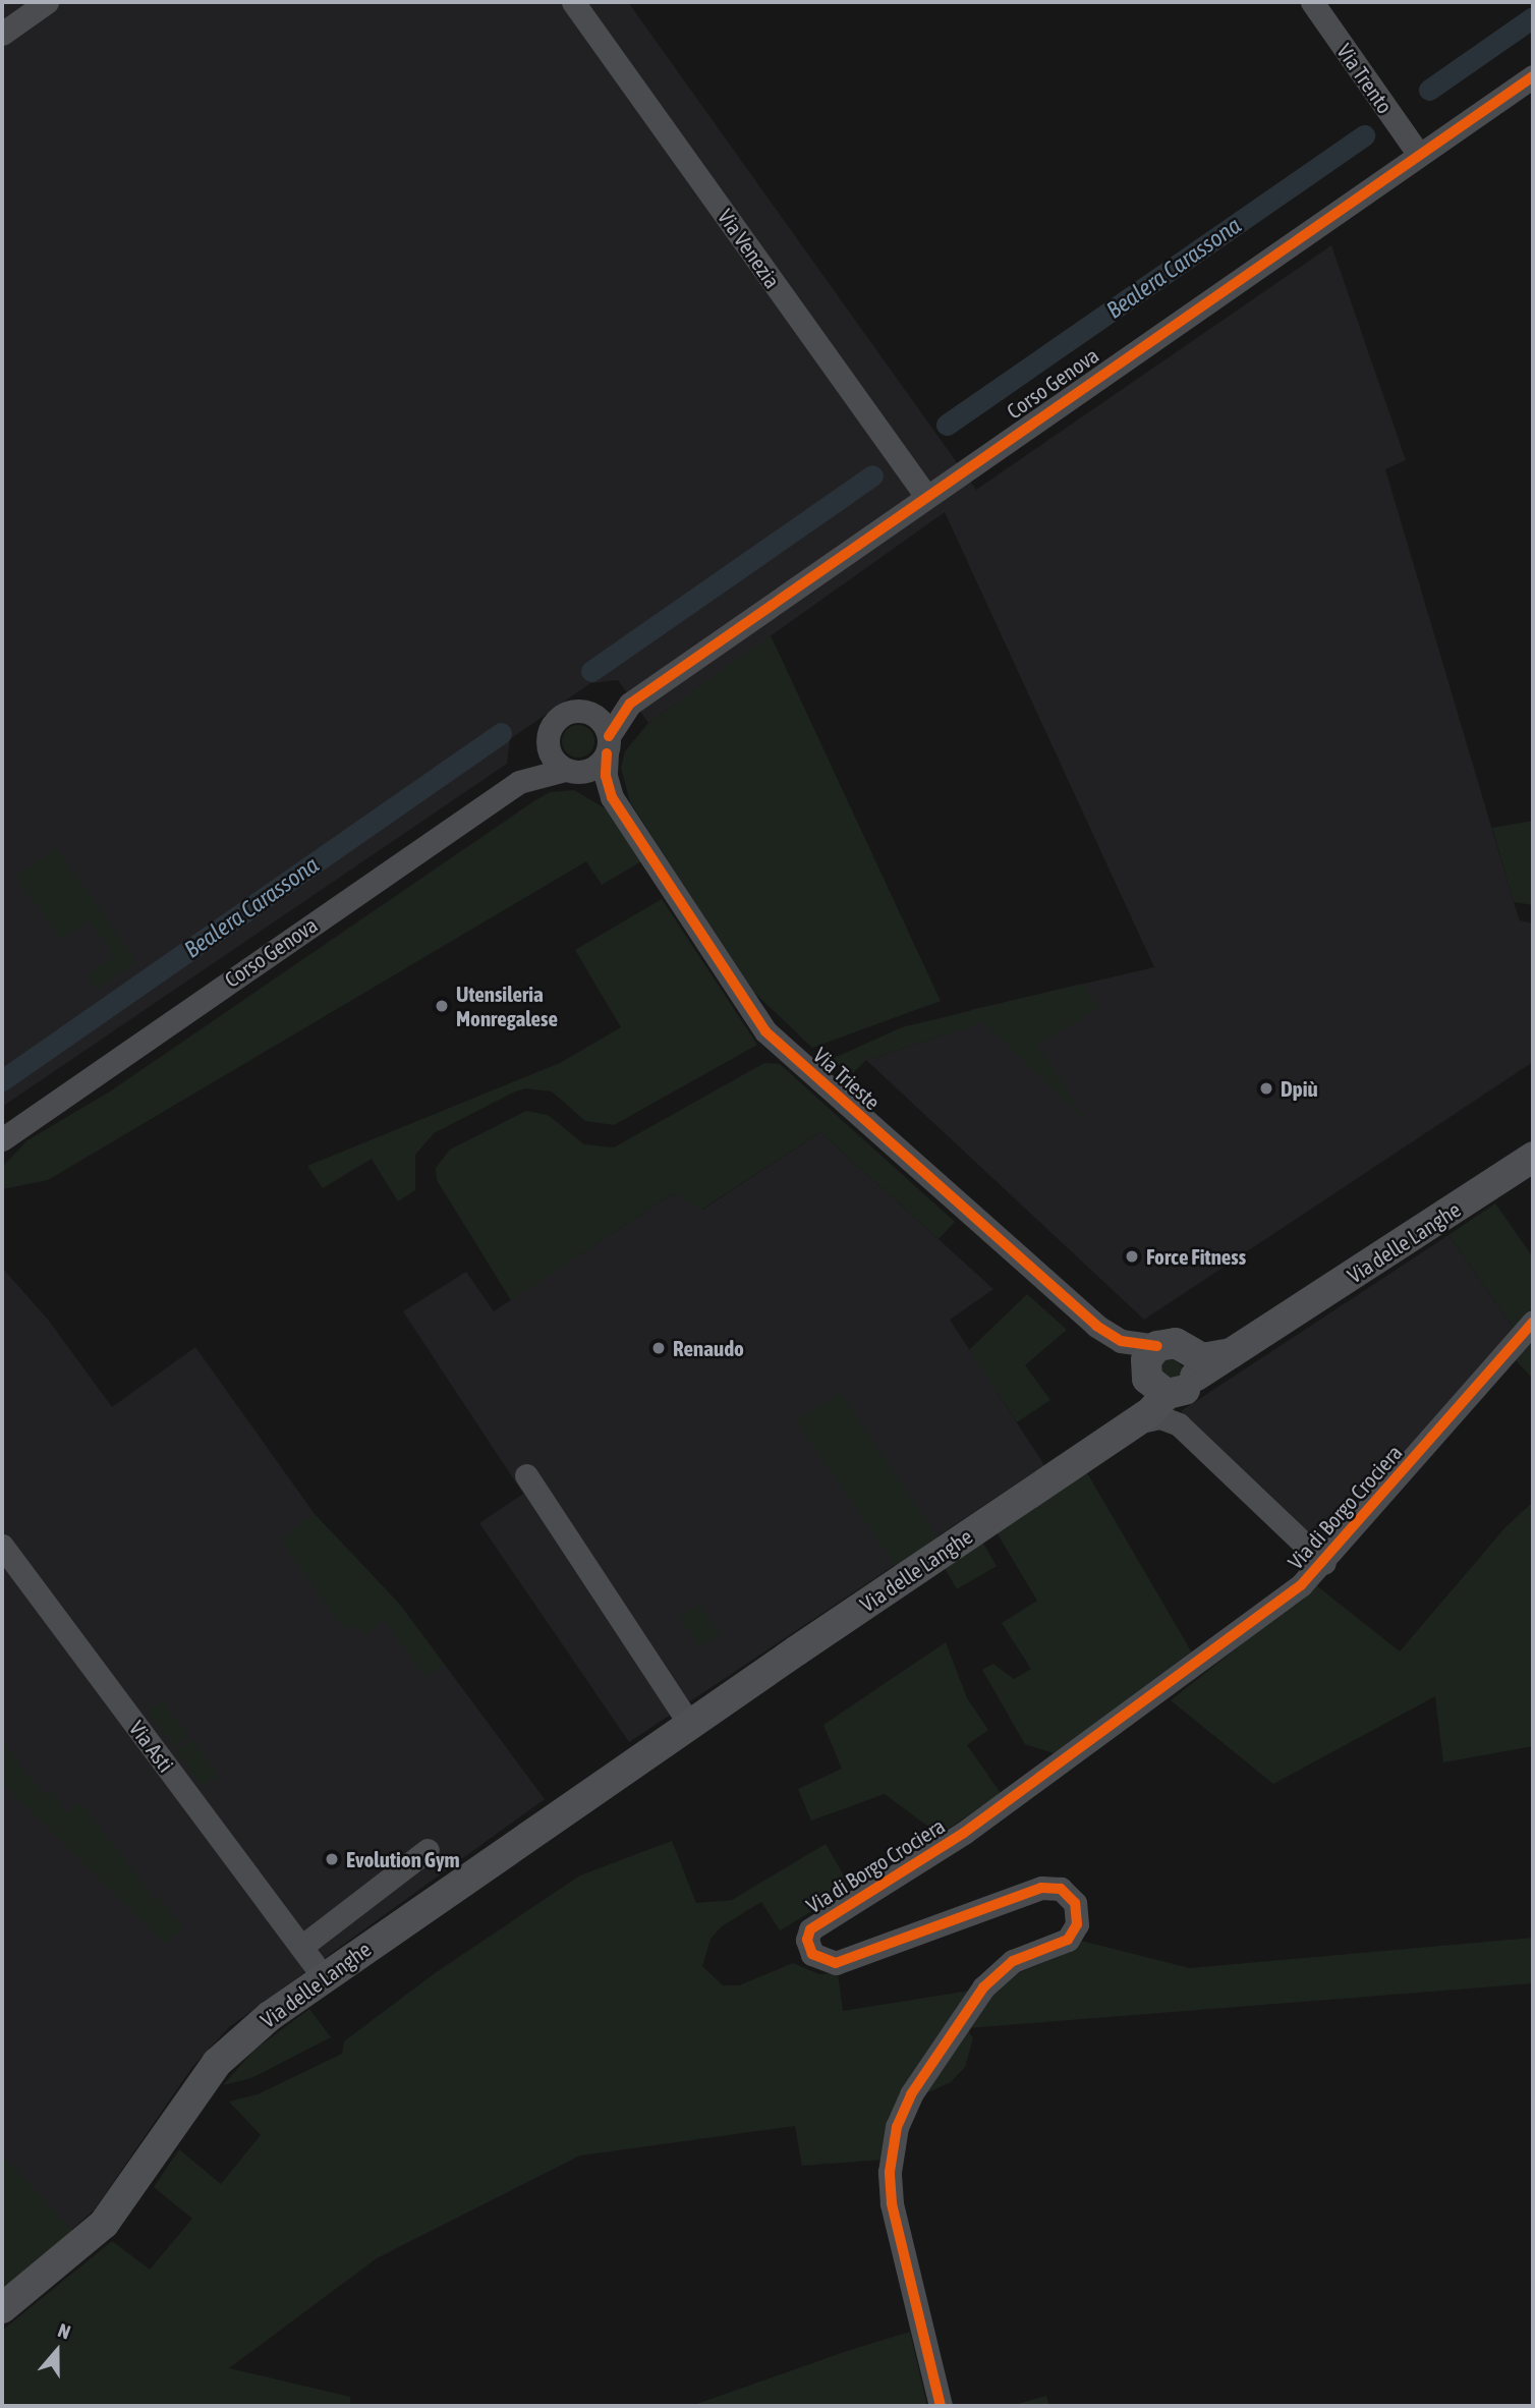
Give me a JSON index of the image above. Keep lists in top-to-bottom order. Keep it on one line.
{"streets":{"main road":["Via delle Langhe"],"street":["Via Trento","Via Venezia","Corso Genova","Via Trieste","Via di Borgo Crociera","Via Asti"]},"crossings":[["Via Trento","Corso Genova"],["Via Venezia","Corso Genova"],["Corso Genova","Via Trieste"],["Via Trieste","Via delle Langhe"],["Via delle Langhe","Via Asti"]],"water":["Bealera Carassona"],"places":["Utensileria Monregalese","Dpiù","Force Fitness","Renaudo","Evolution Gym"],"north":"top"}
